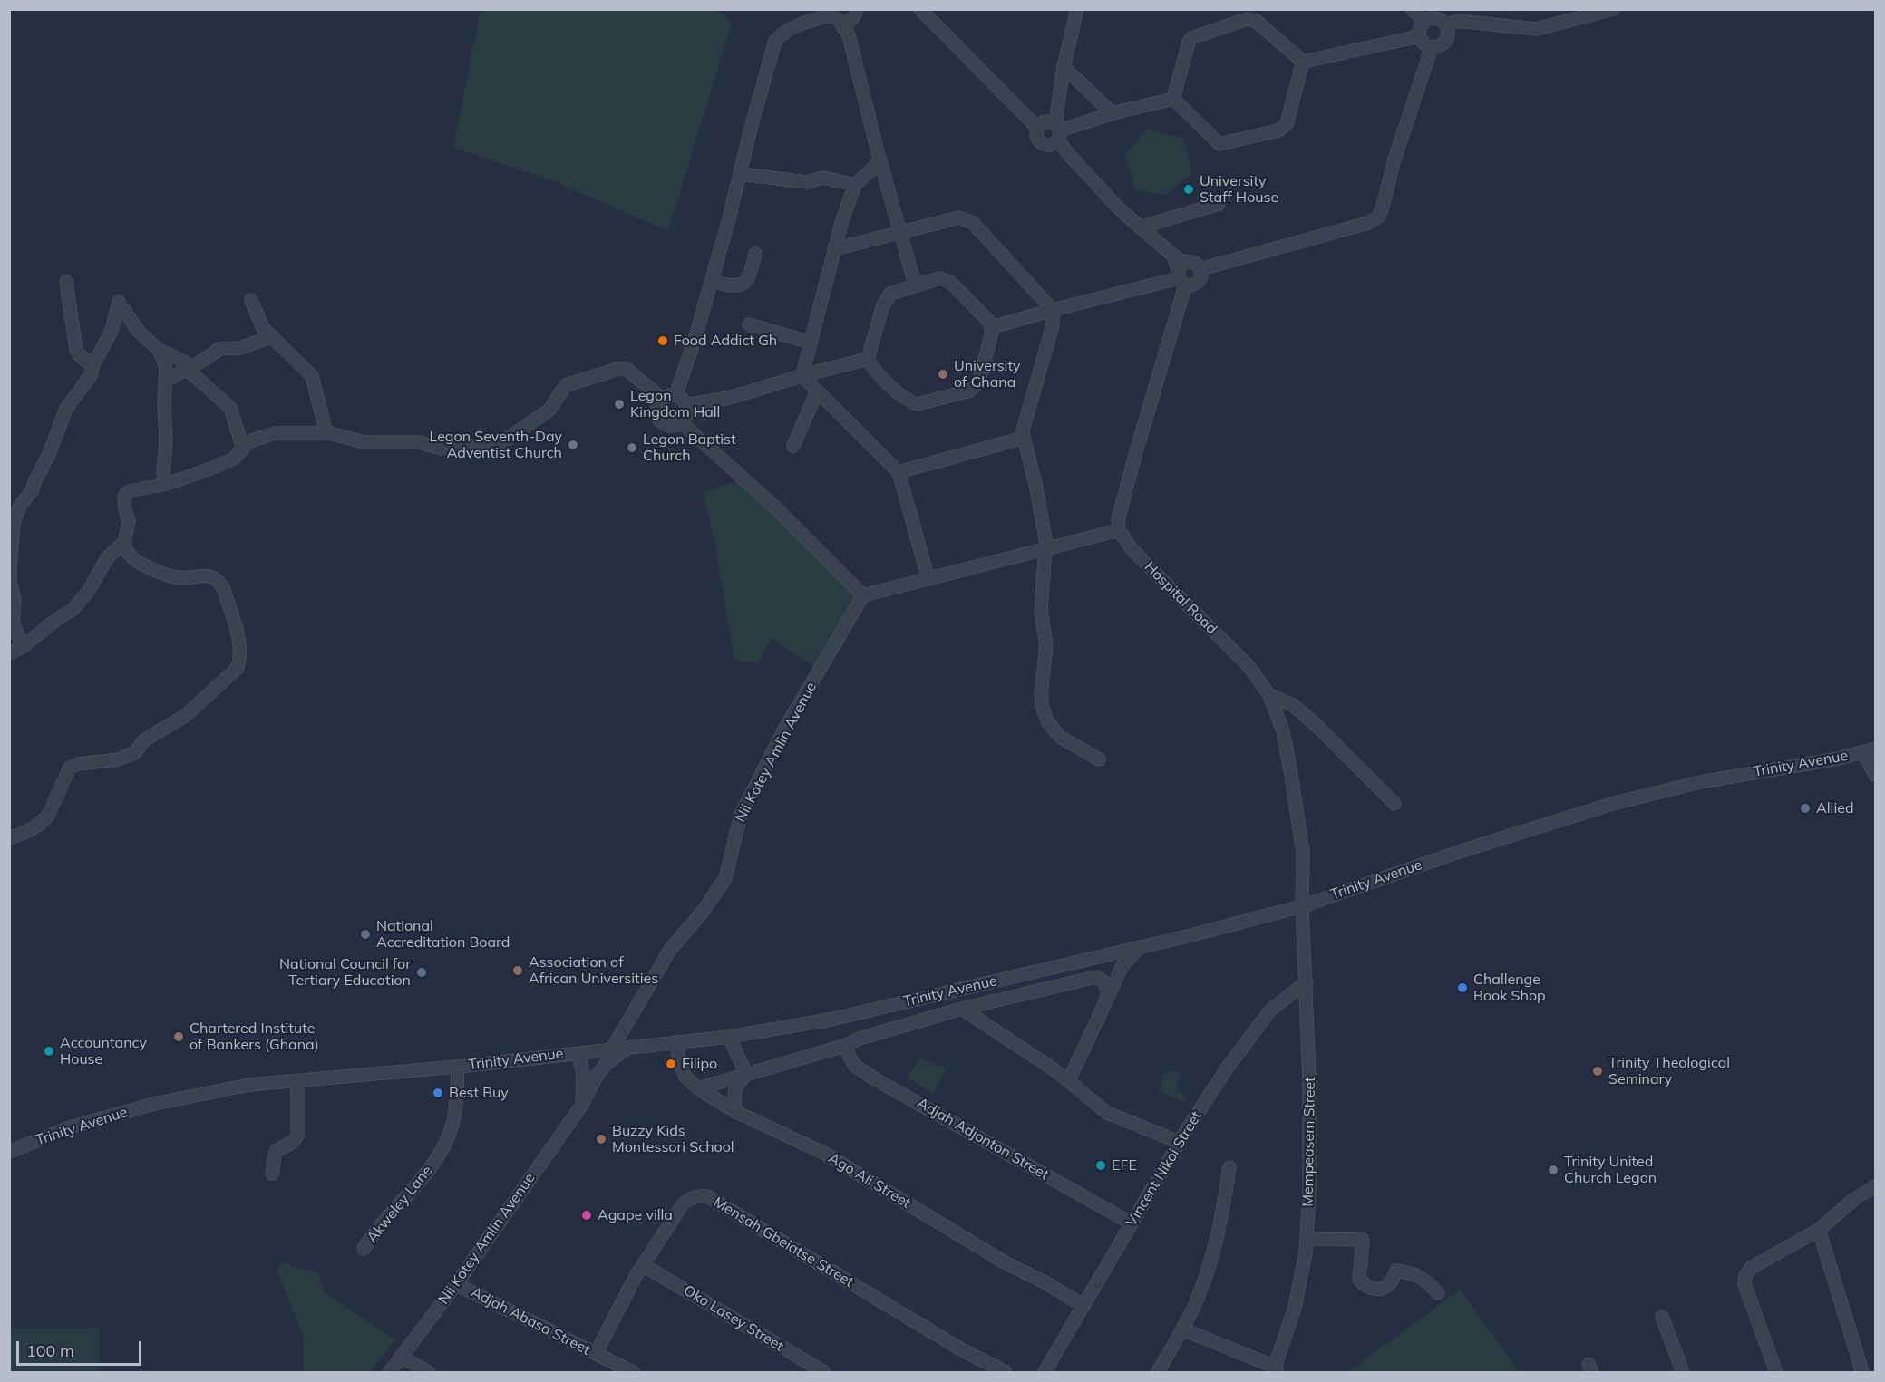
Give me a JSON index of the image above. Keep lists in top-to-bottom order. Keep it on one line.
{"streets":{"street":["Hospital Road","Nii Kotey Amlin Avenue","Trinity Avenue","Adjah Adjonton Street","Mempeasem Street","Vincent Nikoi Street","Ago Ali Street","Akweley Lane","Mensah Gbeiatse Street","Oko Lasey Street","Adjah Abasa Street"]},"crossings":[["Hospital Road","Trinity Avenue"],["Hospital Road","Mempeasem Street"],["Nii Kotey Amlin Avenue","Trinity Avenue"],["Nii Kotey Amlin Avenue","Adjah Abasa Street"],["Trinity Avenue","Mempeasem Street"],["Trinity Avenue","Ago Ali Street"],["Trinity Avenue","Akweley Lane"],["Adjah Adjonton Street","Vincent Nikoi Street"],["Mempeasem Street","Vincent Nikoi Street"],["Vincent Nikoi Street","Ago Ali Street"],["Mensah Gbeiatse Street","Oko Lasey Street"],["Mensah Gbeiatse Street","Adjah Abasa Street"]],"places":["University Staff House","Food Addict Gh","University of Ghana","Legon Kingdom Hall","Legon Seventh-Day Adventist Church","Legon Baptist Church","Allied","National Accreditation Board","Association of African Universities","National Council for Tertiary Education","Challenge Book Shop","Chartered Institute of Bankers (Ghana)","Accountancy House","Filipo","Trinity Theological Seminary","Best Buy","Buzzy Kids Montessori School","EFE","Trinity United Church Legon","Agape villa"],"scale_bar":"100 m"}
